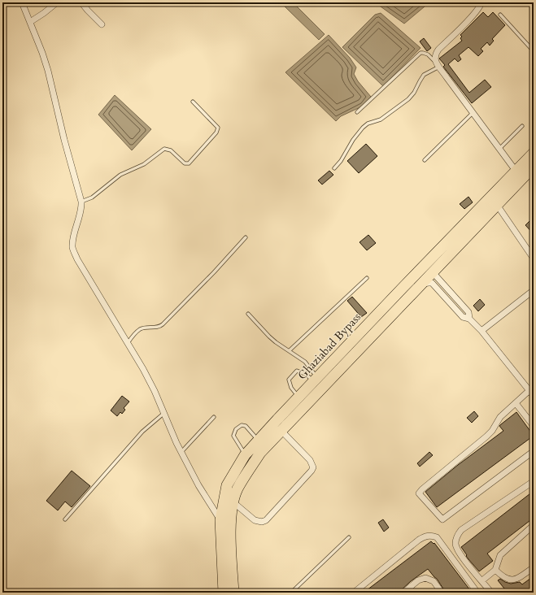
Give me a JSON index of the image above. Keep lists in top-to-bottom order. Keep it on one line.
{"streets":{"highway":["Ghaziabad Bypass"]}}
